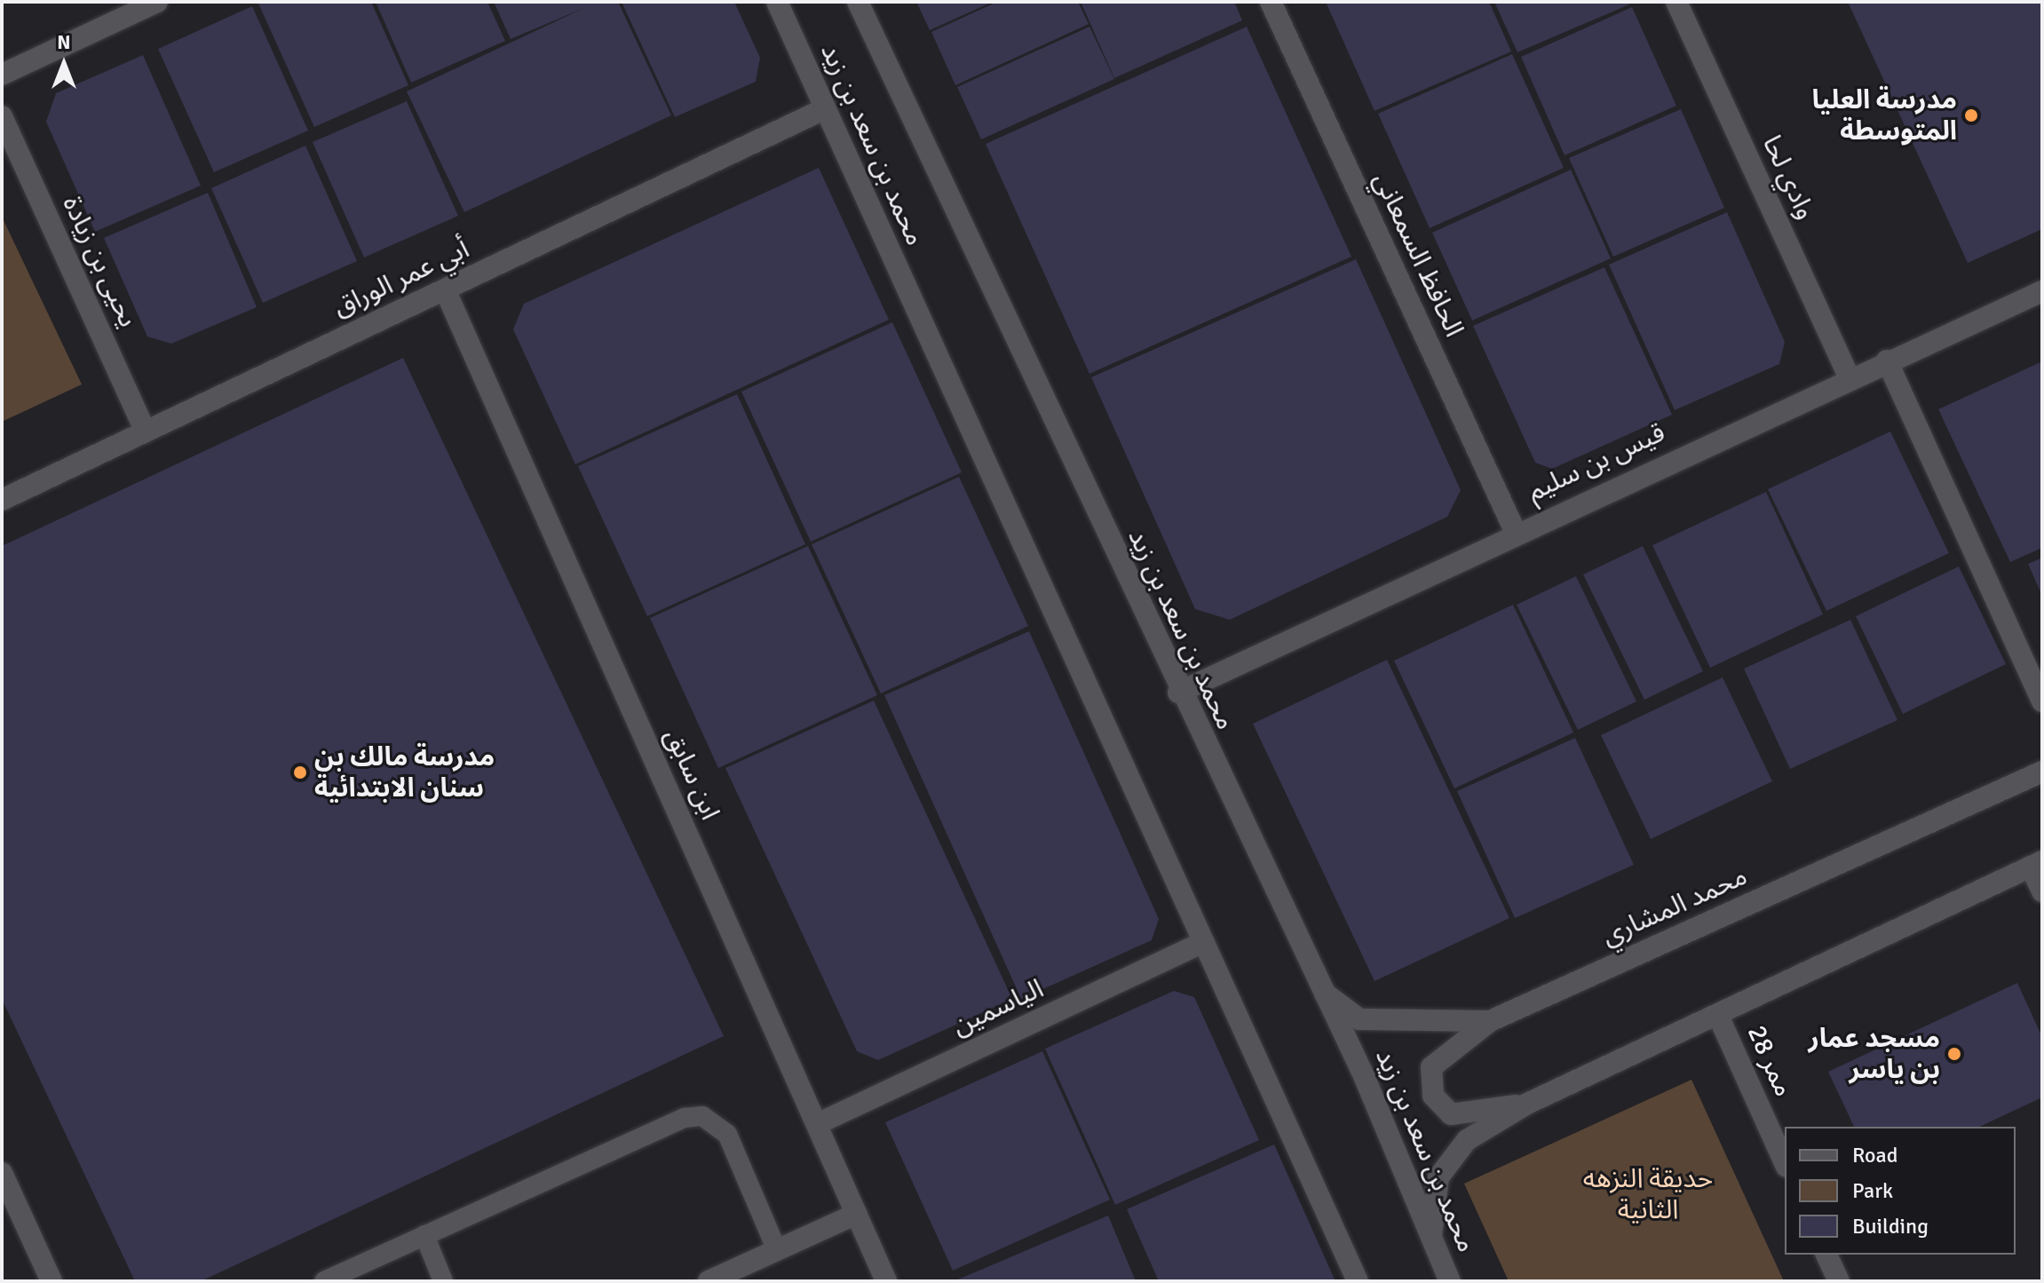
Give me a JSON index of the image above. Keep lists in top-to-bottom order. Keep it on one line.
{"streets":{"street":["محمد بن سعد بن زيد","وادي لحا","الحافظ السمعاني","يحيى بن زيادة","أبي عمر الوراق","قيس بن سليم","ابن سابق","محمد المشاري","الياسمين","ممر 28"]},"crossings":[["محمد بن سعد بن زيد","أبي عمر الوراق"],["محمد بن سعد بن زيد","قيس بن سليم"],["محمد بن سعد بن زيد","محمد المشاري"],["محمد بن سعد بن زيد","الياسمين"],["وادي لحا","قيس بن سليم"],["الحافظ السمعاني","قيس بن سليم"],["يحيى بن زيادة","أبي عمر الوراق"],["أبي عمر الوراق","ابن سابق"],["ابن سابق","الياسمين"]],"parks":["حديقة النزهه الثانية"],"places":["مدرسة العليا المتوسطة","مدرسة مالك بن سنان الابتدائية","مسجد عمار بن ياسر"],"legend":["Road","Park","Building"],"north":"top"}
